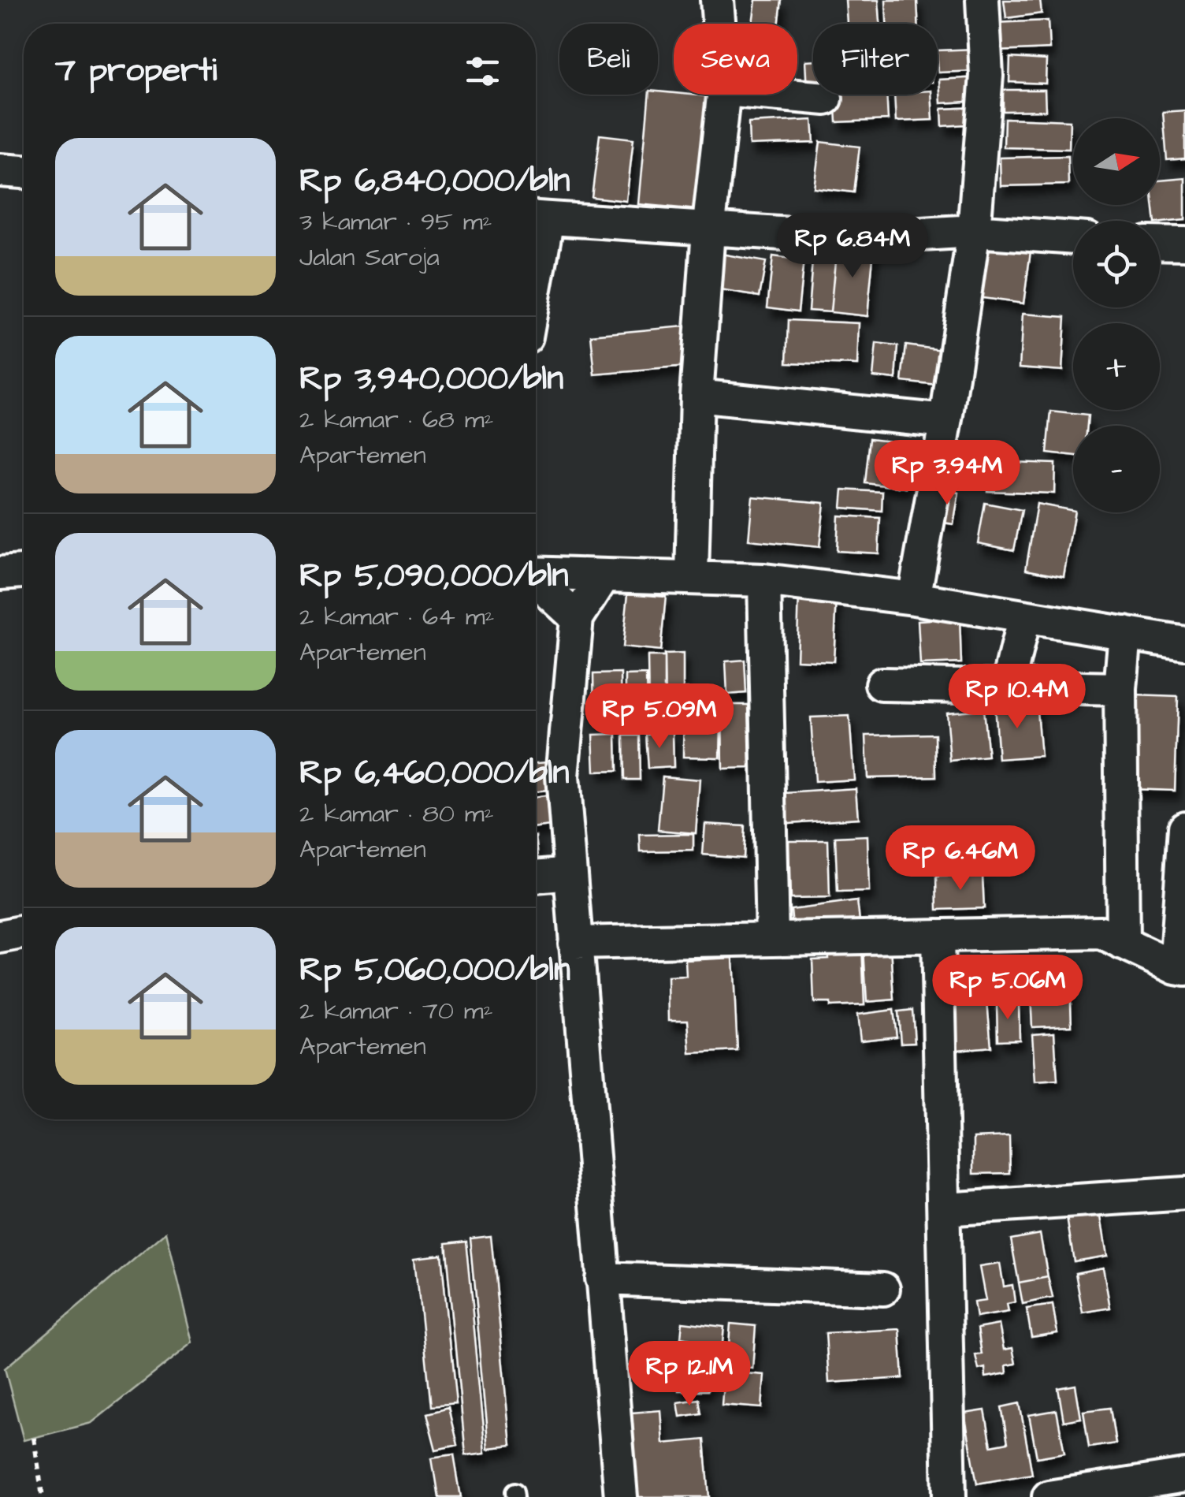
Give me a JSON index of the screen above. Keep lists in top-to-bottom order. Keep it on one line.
{"north":"right","page":{"chip":["Beli","Sewa","Filter"],"heading":"7 properti","map_buttons":["+","−"],"list":[{"name":"Rp 6,840,000/bln","note":"3 kamar · 95 m² · Jalan Saroja"},{"name":"Rp 3,940,000/bln","note":"2 kamar · 68 m² · Apartemen"},{"name":"Rp 5,090,000/bln","note":"2 kamar · 64 m² · Apartemen"},{"name":"Rp 6,460,000/bln","note":"2 kamar · 80 m² · Apartemen"},{"name":"Rp 5,060,000/bln","note":"2 kamar · 70 m² · Apartemen"}],"price":["Rp 6.84M","Rp 3.94M","Rp 10.4M","Rp 5.09M","Rp 6.46M","Rp 5.06M","Rp 12.1M"]}}
